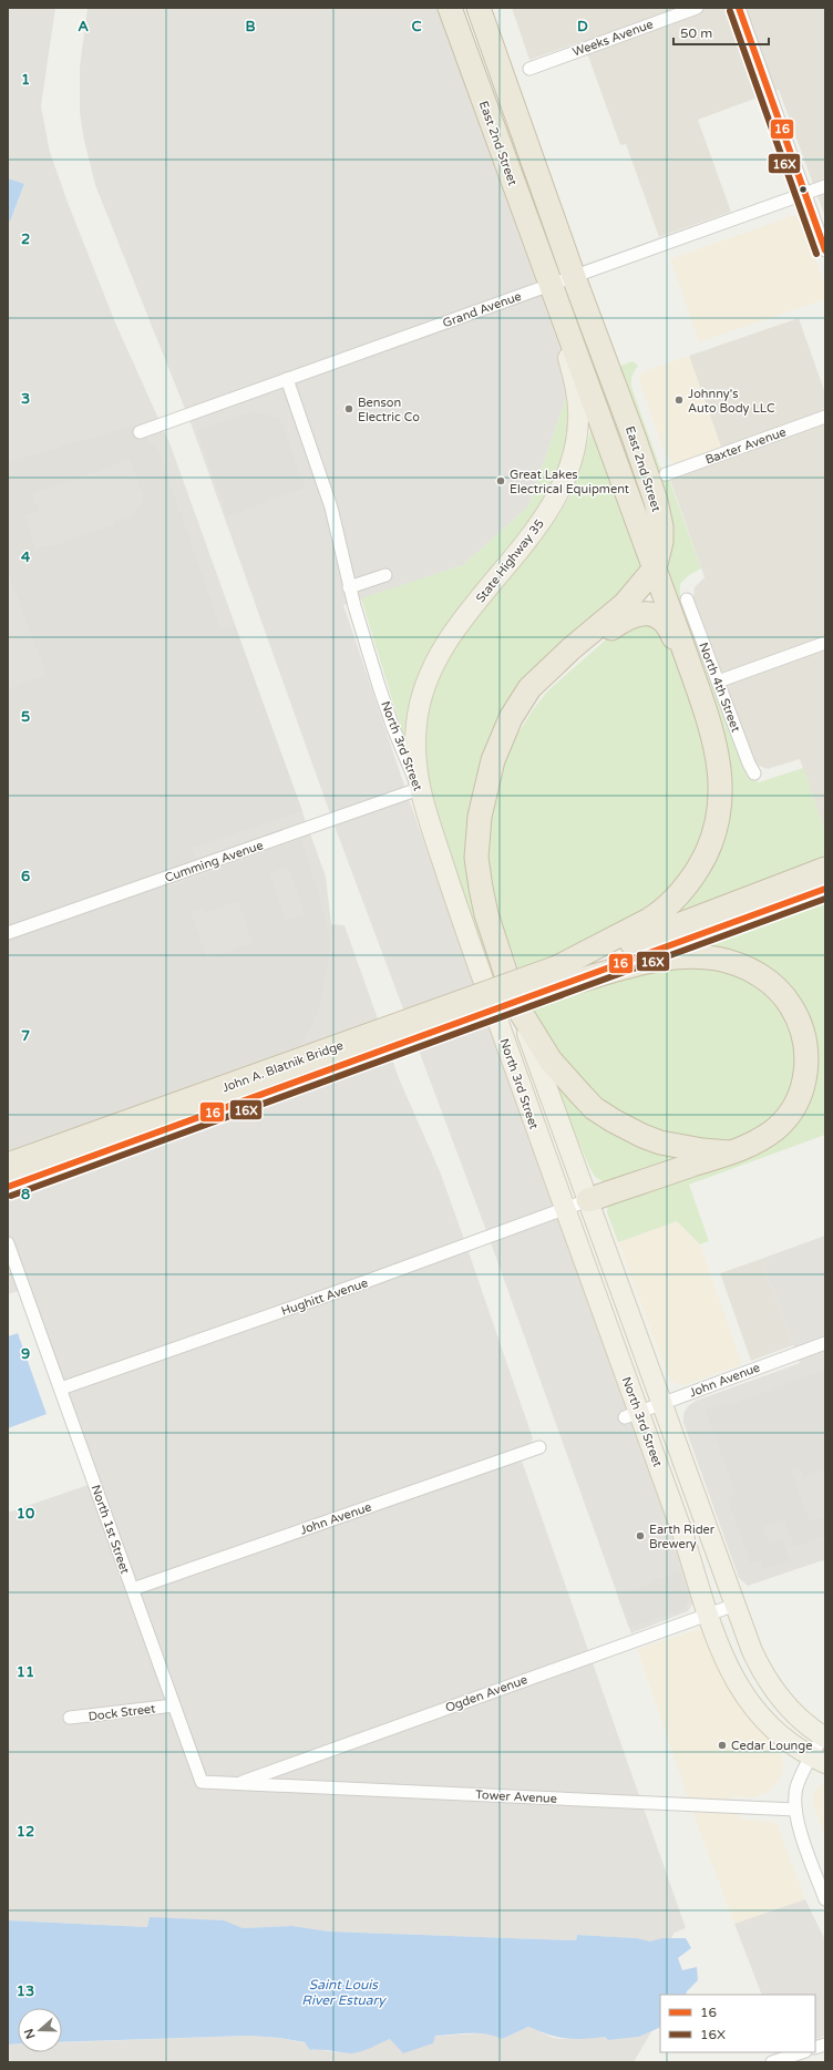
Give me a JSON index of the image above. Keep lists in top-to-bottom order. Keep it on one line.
{"streets":{"highway":["East 2nd Street","North 3rd Street","John A. Blatnik Bridge"],"main road":["State Highway 35"],"street":["Weeks Avenue","Grand Avenue","Baxter Avenue","North 4th Street","Cumming Avenue","Hughitt Avenue","John Avenue","North 1st Street","Ogden Avenue","Dock Street","Tower Avenue"]},"crossings":[["East 2nd Street","Grand Avenue"],["East 2nd Street","State Highway 35"],["East 2nd Street","North 3rd Street"],["Grand Avenue","State Highway 35"],["Grand Avenue","North 3rd Street"],["State Highway 35","North 3rd Street"],["State Highway 35","Cumming Avenue"],["North 3rd Street","Cumming Avenue"],["North 3rd Street","Hughitt Avenue"],["North 3rd Street","John Avenue"],["North 3rd Street","Ogden Avenue"],["North 3rd Street","Tower Avenue"],["Hughitt Avenue","North 1st Street"],["John Avenue","North 1st Street"],["North 1st Street","Ogden Avenue"],["North 1st Street","Dock Street"],["North 1st Street","Tower Avenue"],["Ogden Avenue","Tower Avenue"]],"water":["Saint Louis River Estuary"],"places":["Johnny's Auto Body LLC","Benson Electric Co","Great Lakes Electrical Equipment","Earth Rider Brewery","Cedar Lounge"],"lines":["transit line 16","transit line 16X"],"legend":["16","16X"],"scale_bar":"50 m","north":"left","grid":{"columns":["A","B","C","D"],"rows":["1","2","3","4","5","6","7","8","9","10","11","12","13"]}}
